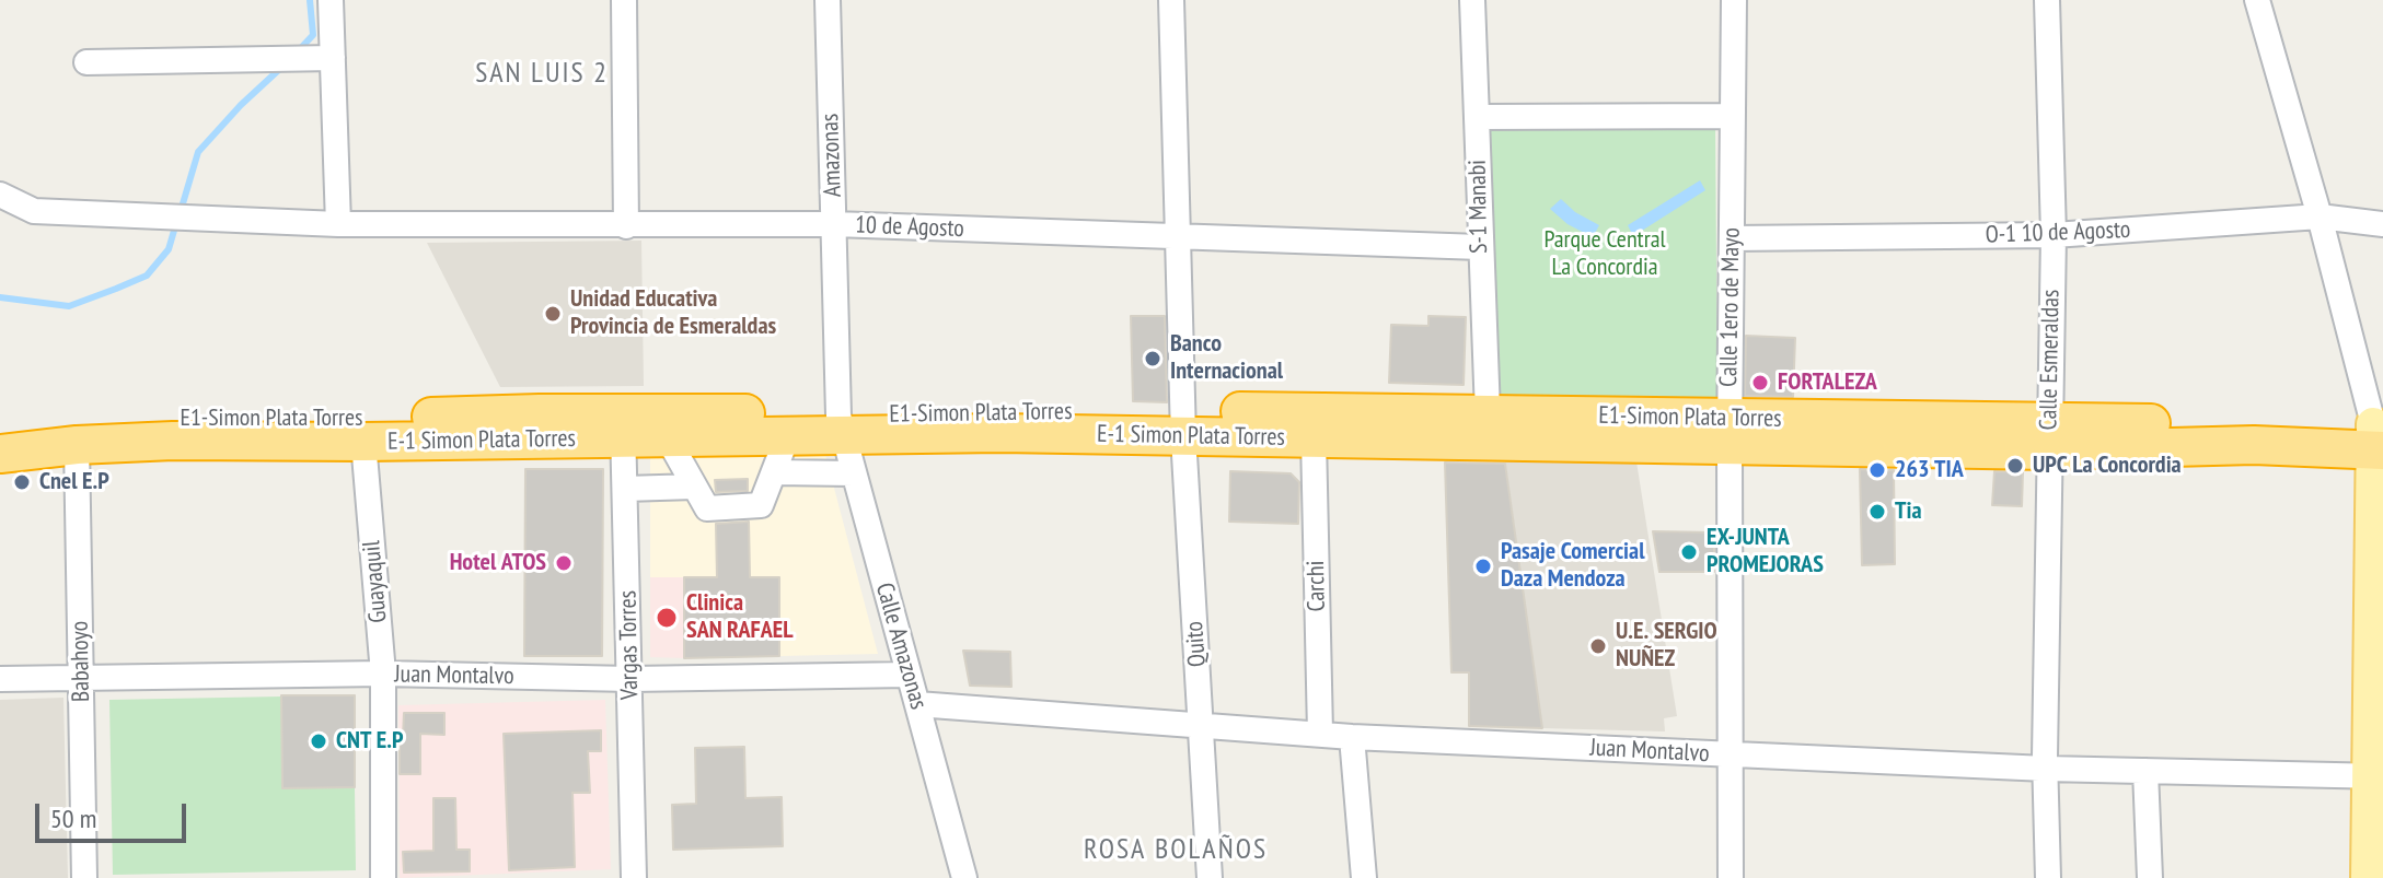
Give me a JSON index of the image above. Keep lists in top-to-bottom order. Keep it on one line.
{"streets":{"highway":["E1-Simon Plata Torres","E-1 Simon Plata Torres"],"street":["Amazonas","S-1 Manabi","10 de Agosto","O-1 10 de Agosto","Calle 1ero de Mayo","Calle Esmeraldas","Guayaquil","Carchi","Quito","Vargas Torres","Calle Amazonas","Babahoyo","Juan Montalvo"]},"crossings":[["Amazonas","10 de Agosto"],["Amazonas","E1-Simon Plata Torres"],["Amazonas","E-1 Simon Plata Torres"],["Amazonas","Calle Amazonas"],["S-1 Manabi","10 de Agosto"],["S-1 Manabi","E1-Simon Plata Torres"],["10 de Agosto","Quito"],["O-1 10 de Agosto","Calle 1ero de Mayo"],["O-1 10 de Agosto","Calle Esmeraldas"],["Calle 1ero de Mayo","E1-Simon Plata Torres"],["Calle 1ero de Mayo","E-1 Simon Plata Torres"],["Calle 1ero de Mayo","Juan Montalvo"],["Calle Esmeraldas","E1-Simon Plata Torres"],["Calle Esmeraldas","Juan Montalvo"],["E1-Simon Plata Torres","E-1 Simon Plata Torres"],["E1-Simon Plata Torres","Quito"],["E1-Simon Plata Torres","Vargas Torres"],["E1-Simon Plata Torres","Calle Amazonas"],["E-1 Simon Plata Torres","Guayaquil"],["E-1 Simon Plata Torres","Carchi"],["E-1 Simon Plata Torres","Quito"],["E-1 Simon Plata Torres","Vargas Torres"],["E-1 Simon Plata Torres","Calle Amazonas"],["E-1 Simon Plata Torres","Babahoyo"],["Guayaquil","Juan Montalvo"],["Carchi","Juan Montalvo"],["Quito","Juan Montalvo"],["Vargas Torres","Juan Montalvo"],["Calle Amazonas","Juan Montalvo"],["Babahoyo","Juan Montalvo"]],"districts":["SAN LUIS 2","ROSA BOLAÑOS"],"parks":["Parque Central La Concordia"],"places":["Unidad Educativa Provincia de Esmeraldas","Banco Internacional","FORTALEZA","UPC La Concordia","263 TIA","Cnel E.P","Tia","EX-JUNTA PROMEJORAS","Hotel ATOS","Pasaje Comercial Daza Mendoza","Clinica SAN RAFAEL","U.E. SERGIO NUÑEZ","CNT E.P"],"scale_bar":"50 m"}
